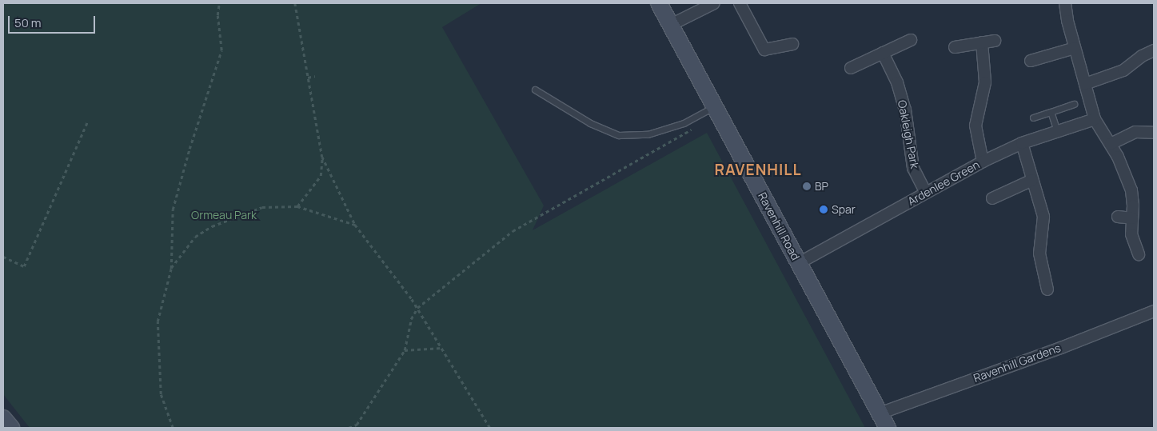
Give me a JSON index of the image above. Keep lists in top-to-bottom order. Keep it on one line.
{"streets":{"main road":["Ravenhill Road"],"street":["Oakleigh Park","Ardenlee Green","Ravenhill Gardens"]},"crossings":[["Oakleigh Park","Ardenlee Green"],["Ardenlee Green","Ravenhill Road"],["Ravenhill Road","Ravenhill Gardens"]],"districts":["RAVENHILL"],"parks":["Ormeau Park"],"places":["BP","Spar"],"scale_bar":"50 m"}
